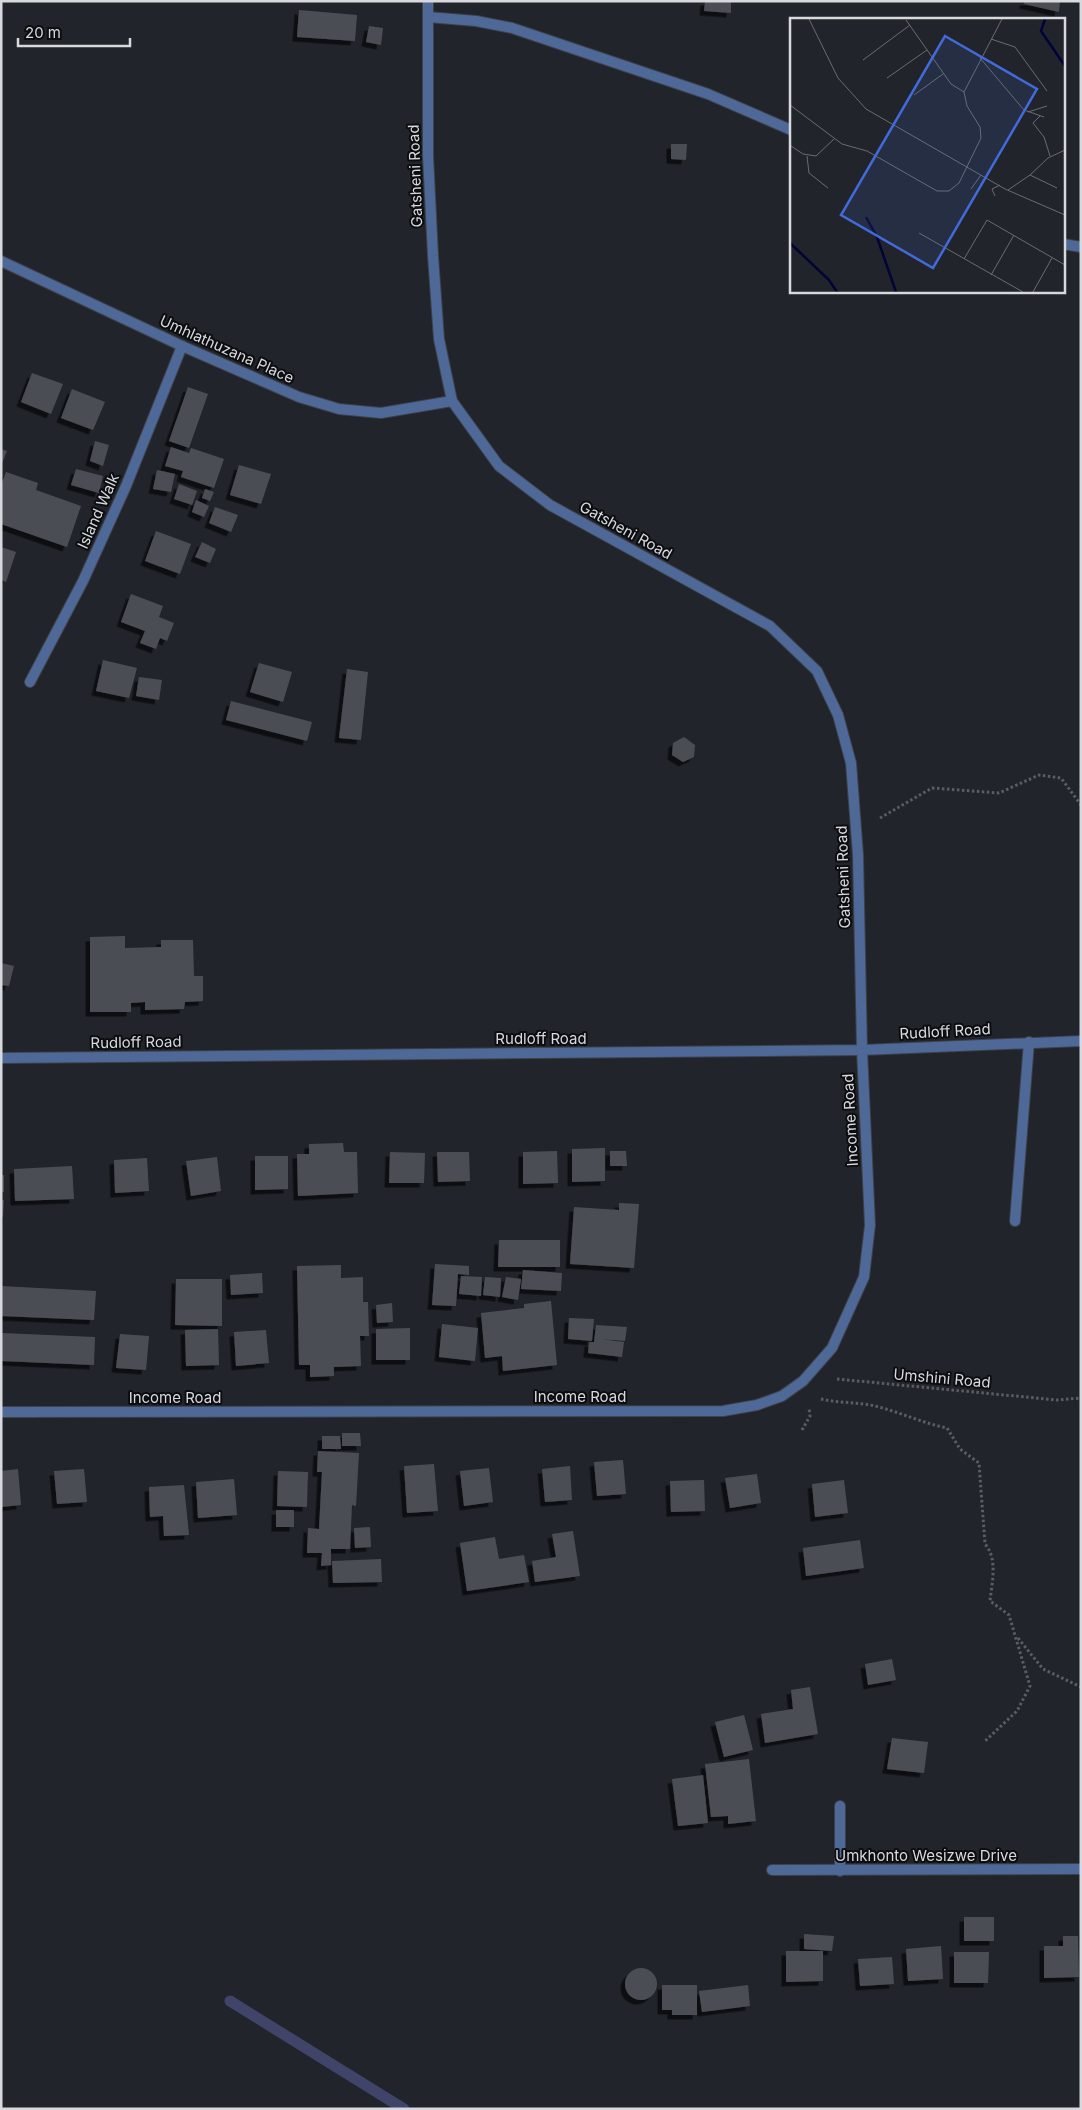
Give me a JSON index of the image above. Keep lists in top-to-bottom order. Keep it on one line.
{"streets":{"street":["Gatsheni Road","Umhlathuzana Place","Island Walk","Rudloff Road","Income Road","Umkhonto Wesizwe Drive"],"path":["Umshini Road"]},"crossings":[["Gatsheni Road","Umhlathuzana Place"],["Gatsheni Road","Rudloff Road"],["Gatsheni Road","Income Road"],["Umhlathuzana Place","Island Walk"],["Rudloff Road","Income Road"],["Income Road","Umshini Road"]],"scale_bar":"20 m"}
